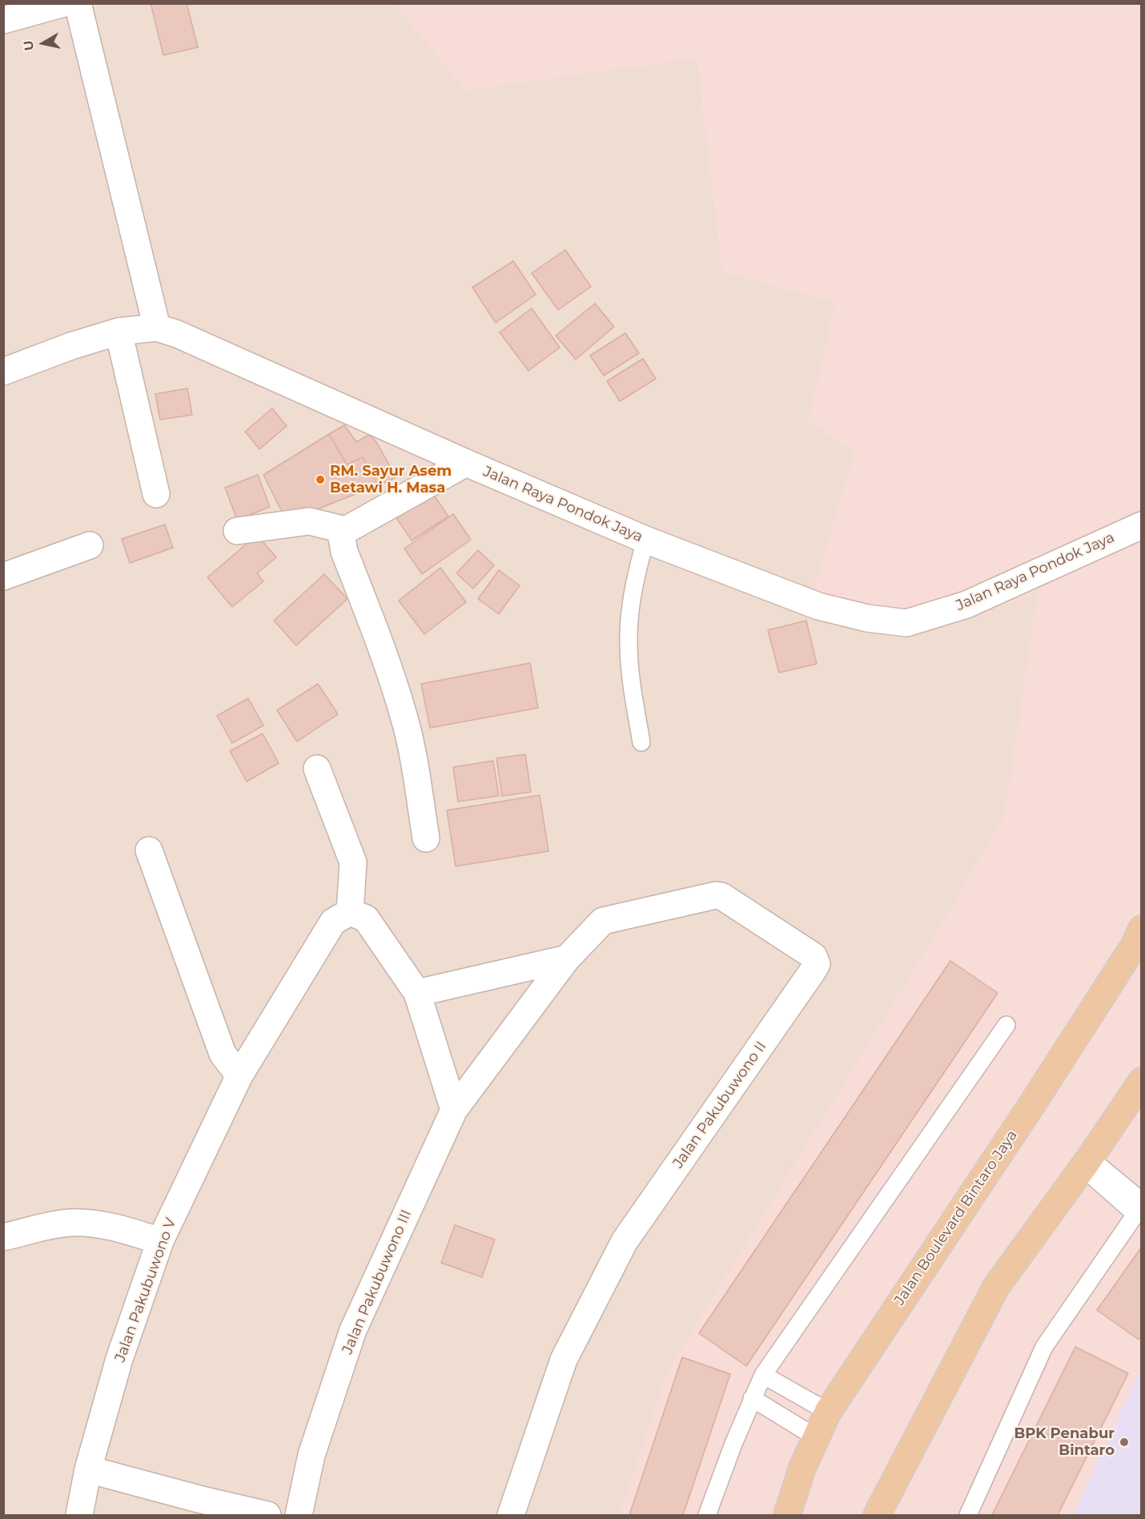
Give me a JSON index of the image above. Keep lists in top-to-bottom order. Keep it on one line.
{"streets":{"main road":["Jalan Boulevard Bintaro Jaya"],"street":["Jalan Raya Pondok Jaya","Jalan Pakubuwono II","Jalan Pakubuwono III","Jalan Pakubuwono V"]},"crossings":[["Jalan Pakubuwono II","Jalan Pakubuwono III"]],"places":["RM. Sayur Asem Betawi H. Masa","BPK Penabur Bintaro"],"north":"left"}
